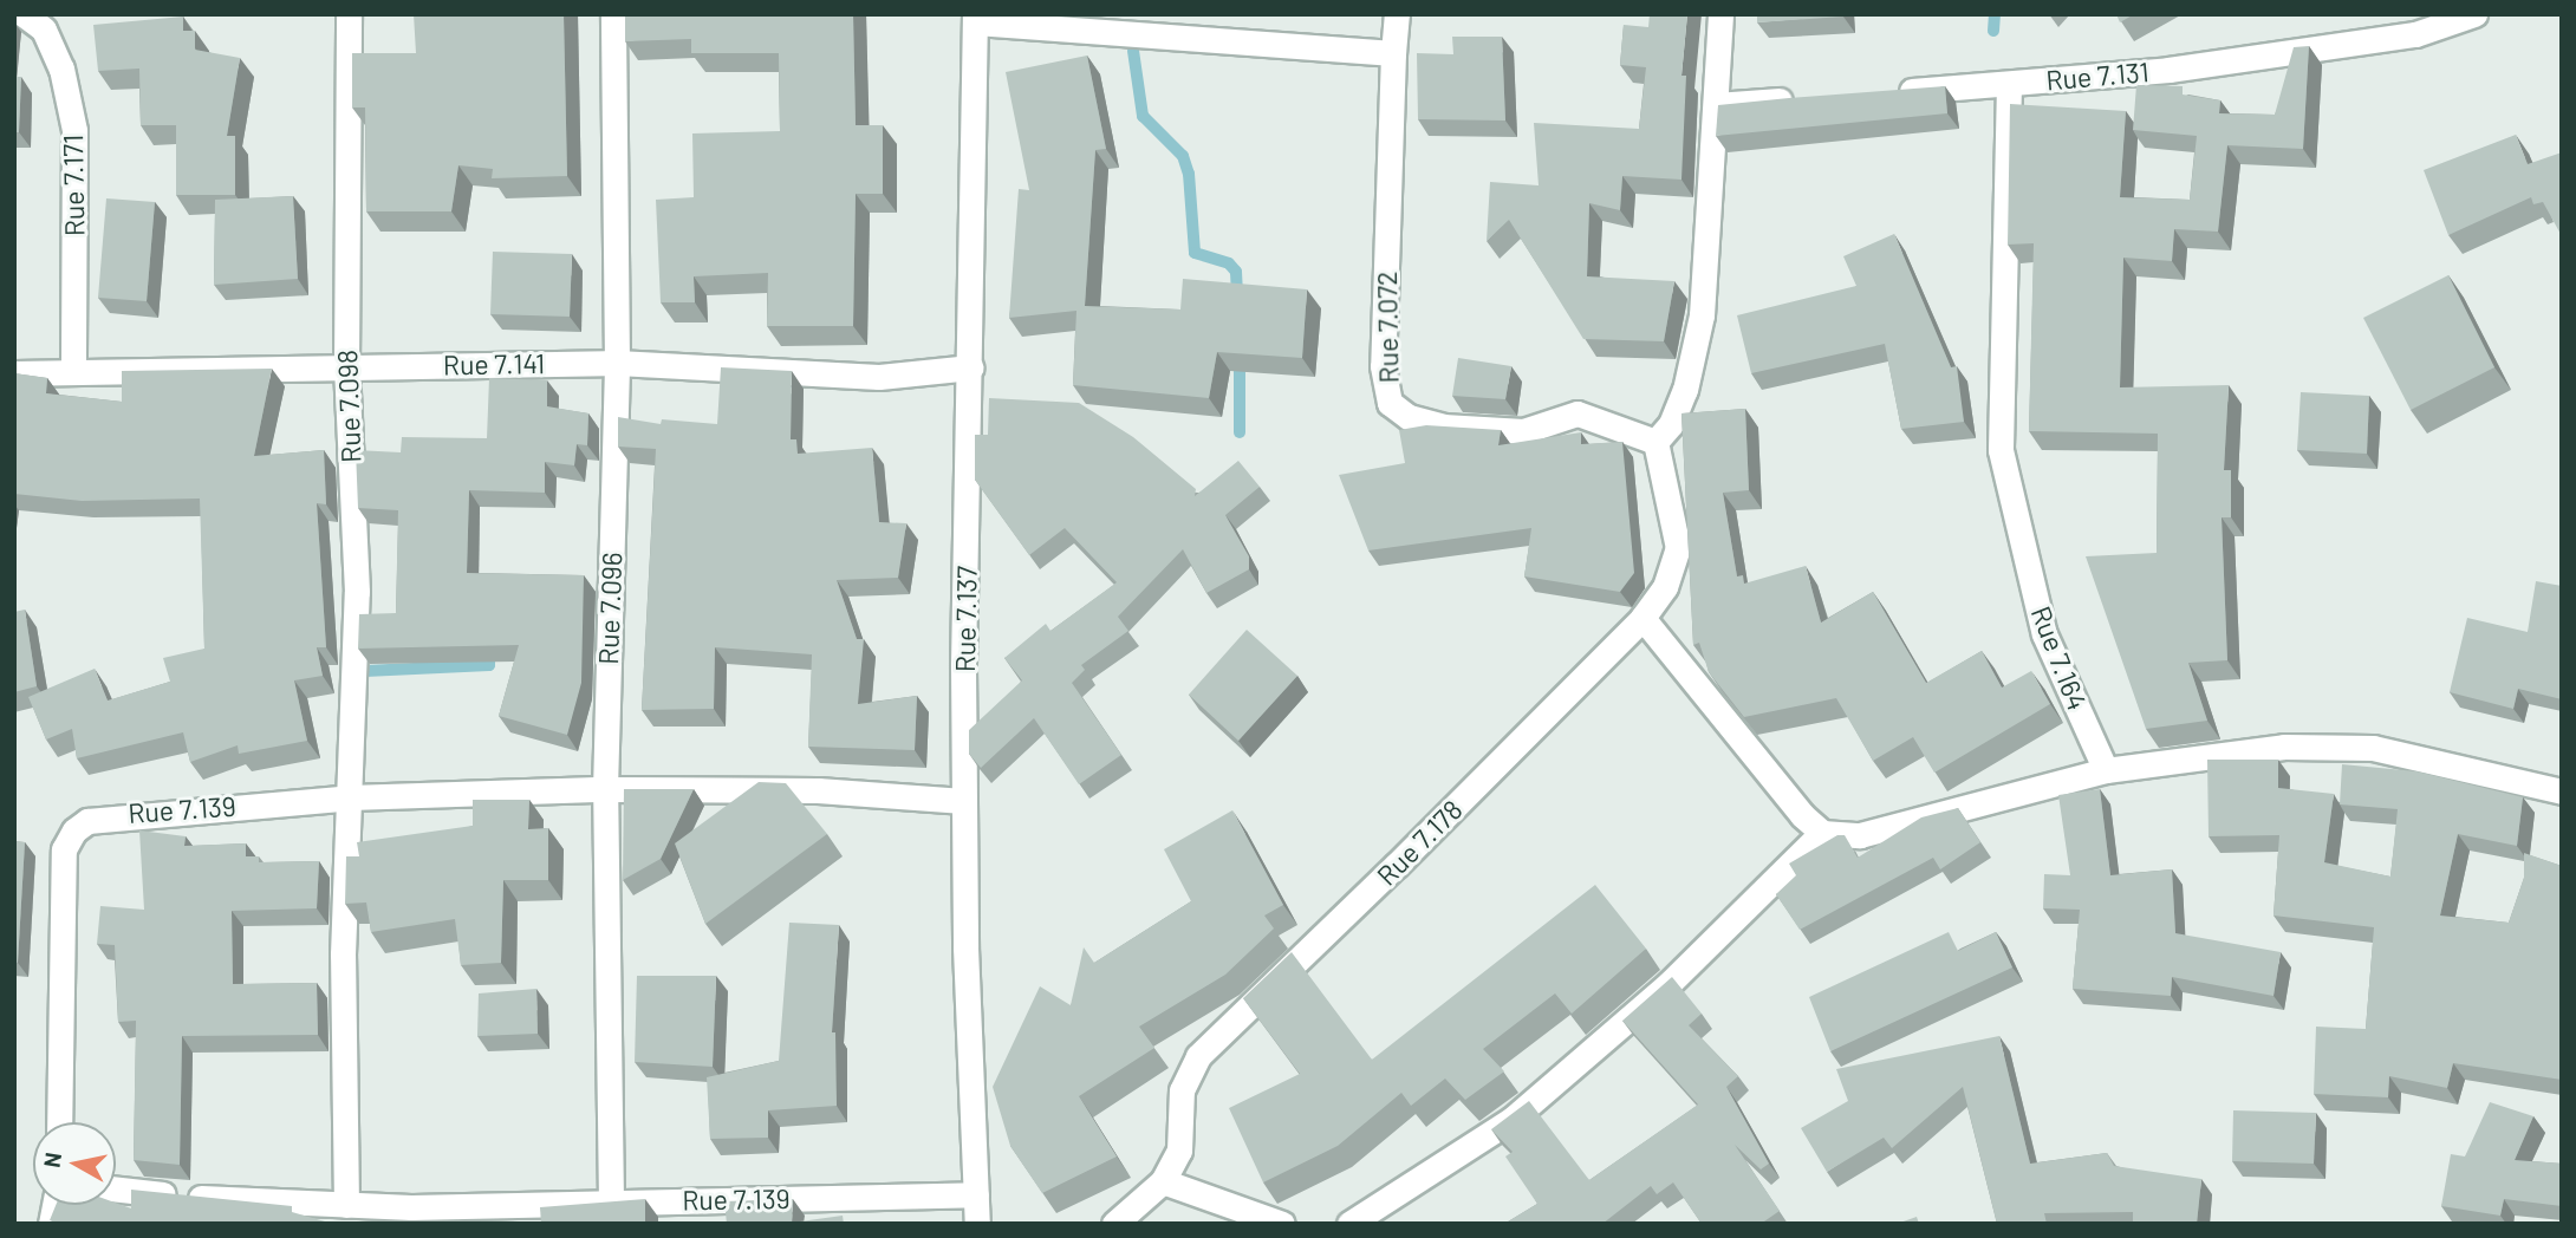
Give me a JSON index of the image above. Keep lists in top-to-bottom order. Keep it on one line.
{"streets":{"street":["Rue 7.131","Rue 7.171","Rue 7.072","Rue 7.141","Rue 7.098","Rue 7.096","Rue 7.137","Rue 7.164","Rue 7.139","Rue 7.178"]},"crossings":[["Rue 7.131","Rue 7.164"],["Rue 7.171","Rue 7.141"],["Rue 7.072","Rue 7.178"],["Rue 7.141","Rue 7.098"],["Rue 7.141","Rue 7.096"],["Rue 7.141","Rue 7.137"],["Rue 7.098","Rue 7.139"],["Rue 7.096","Rue 7.139"],["Rue 7.137","Rue 7.139"]],"north":"left"}
